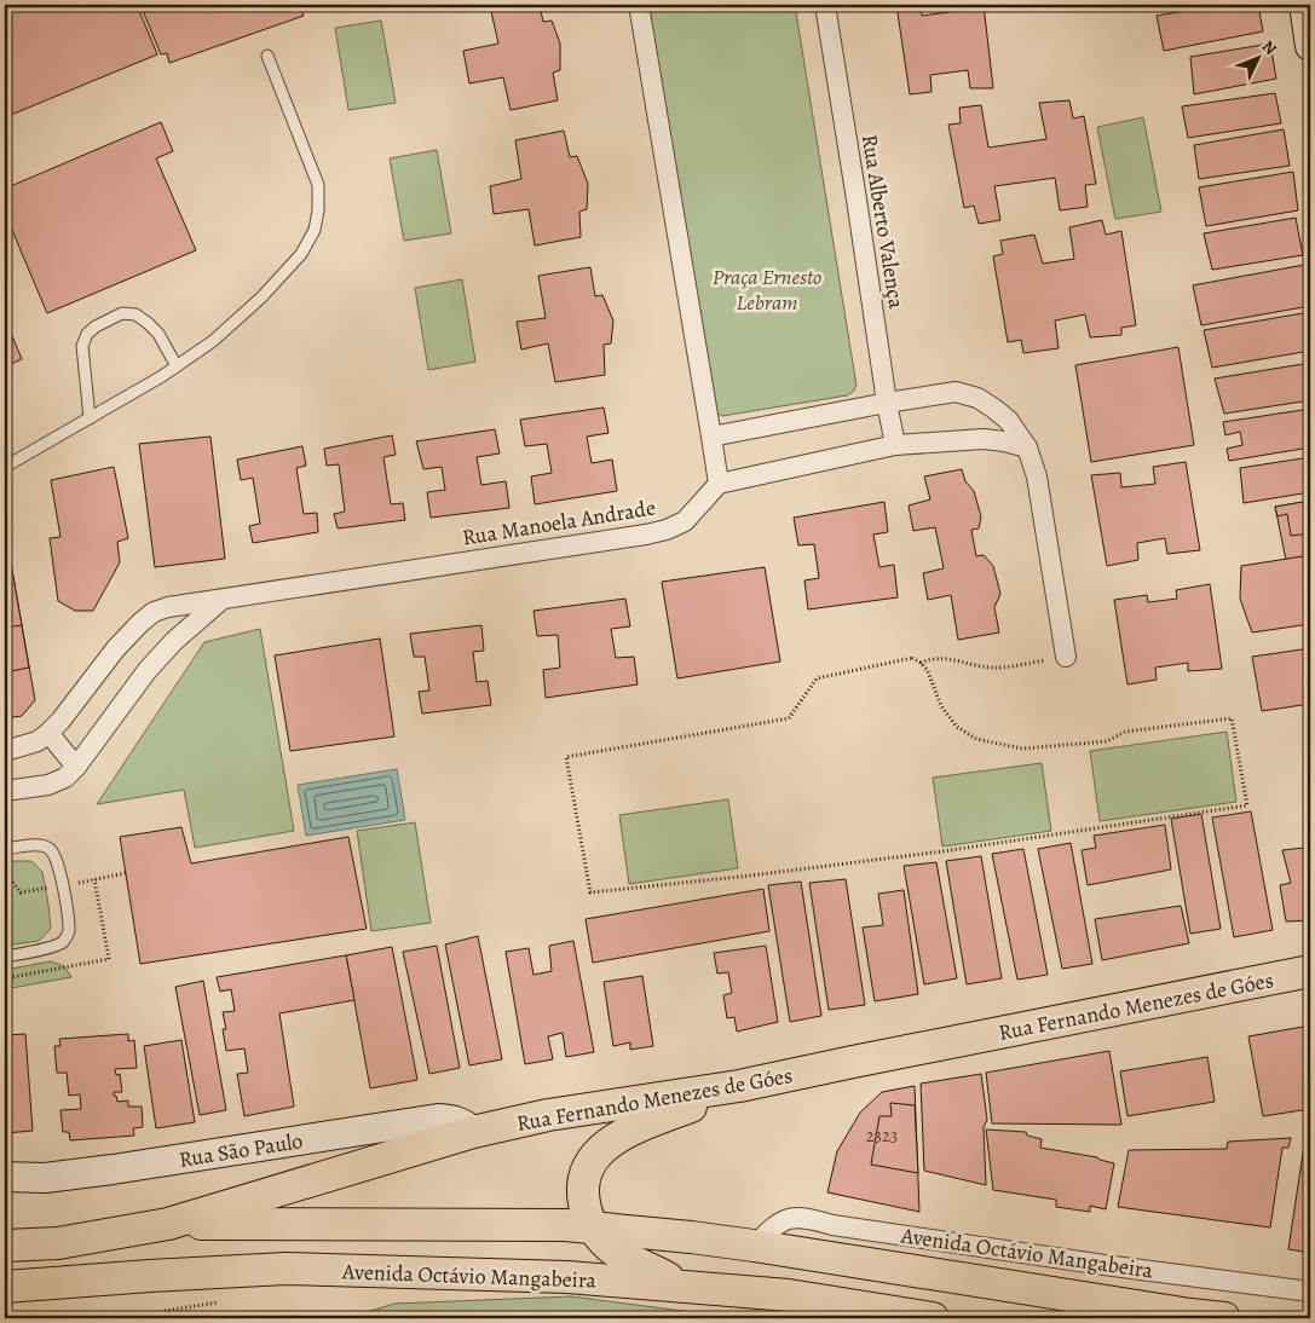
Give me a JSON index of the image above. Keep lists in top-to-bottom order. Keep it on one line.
{"streets":{"main road":["Rua Fernando Menezes de Góes","Avenida Octávio Mangabeira"],"street":["Rua Alberto Valença","Rua Manoela Andrade","Rua São Paulo"]},"crossings":[["Rua Fernando Menezes de Góes","Rua São Paulo"],["Rua Fernando Menezes de Góes","Avenida Octávio Mangabeira"]],"parks":["Praça Ernesto Lebram"],"house_numbers":["2323"],"north":"top right"}
